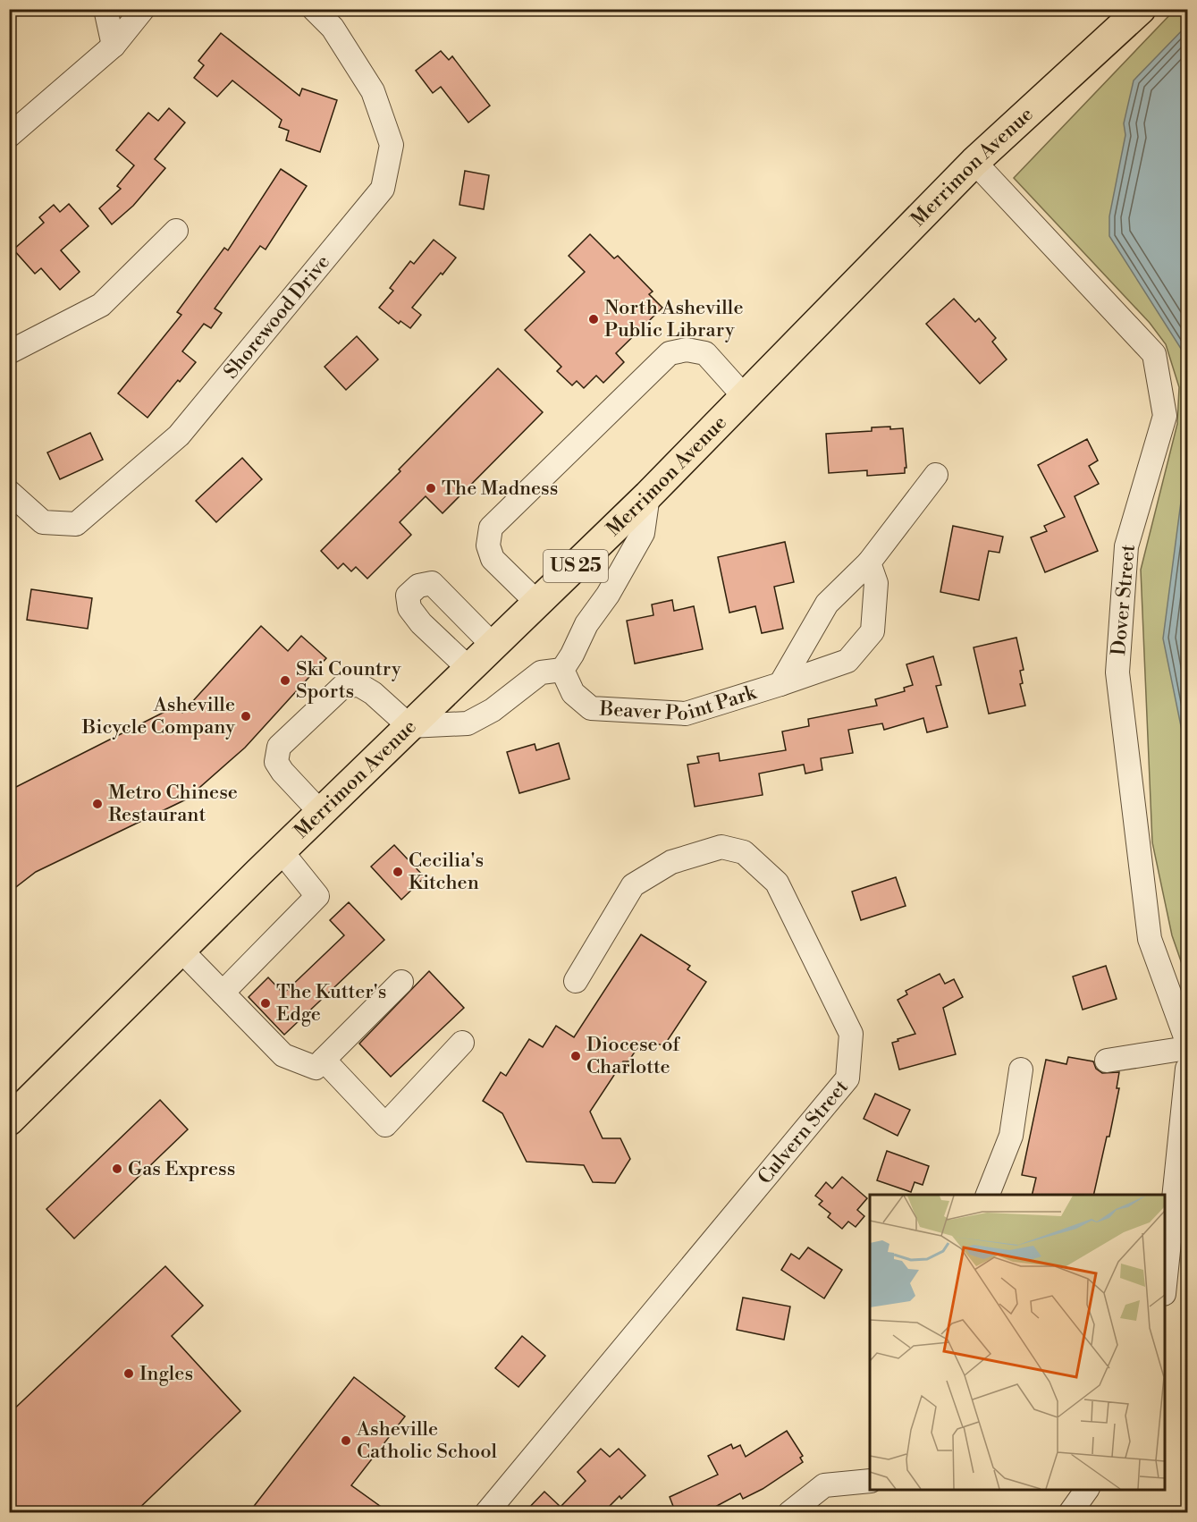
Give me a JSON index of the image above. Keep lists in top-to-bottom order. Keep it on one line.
{"streets":{"main road":["Merrimon Avenue","US 25"],"street":["Shorewood Drive","Dover Street","Beaver Point Park","Culvern Street"]},"crossings":[["Merrimon Avenue","Dover Street"]],"places":["North Asheville Public Library","The Madness","Ski Country Sports","Asheville Bicycle Company","Metro Chinese Restaurant","Cecilia's Kitchen","The Kutter's Edge","Diocese of Charlotte","Gas Express","Ingles","Asheville Catholic School"]}
